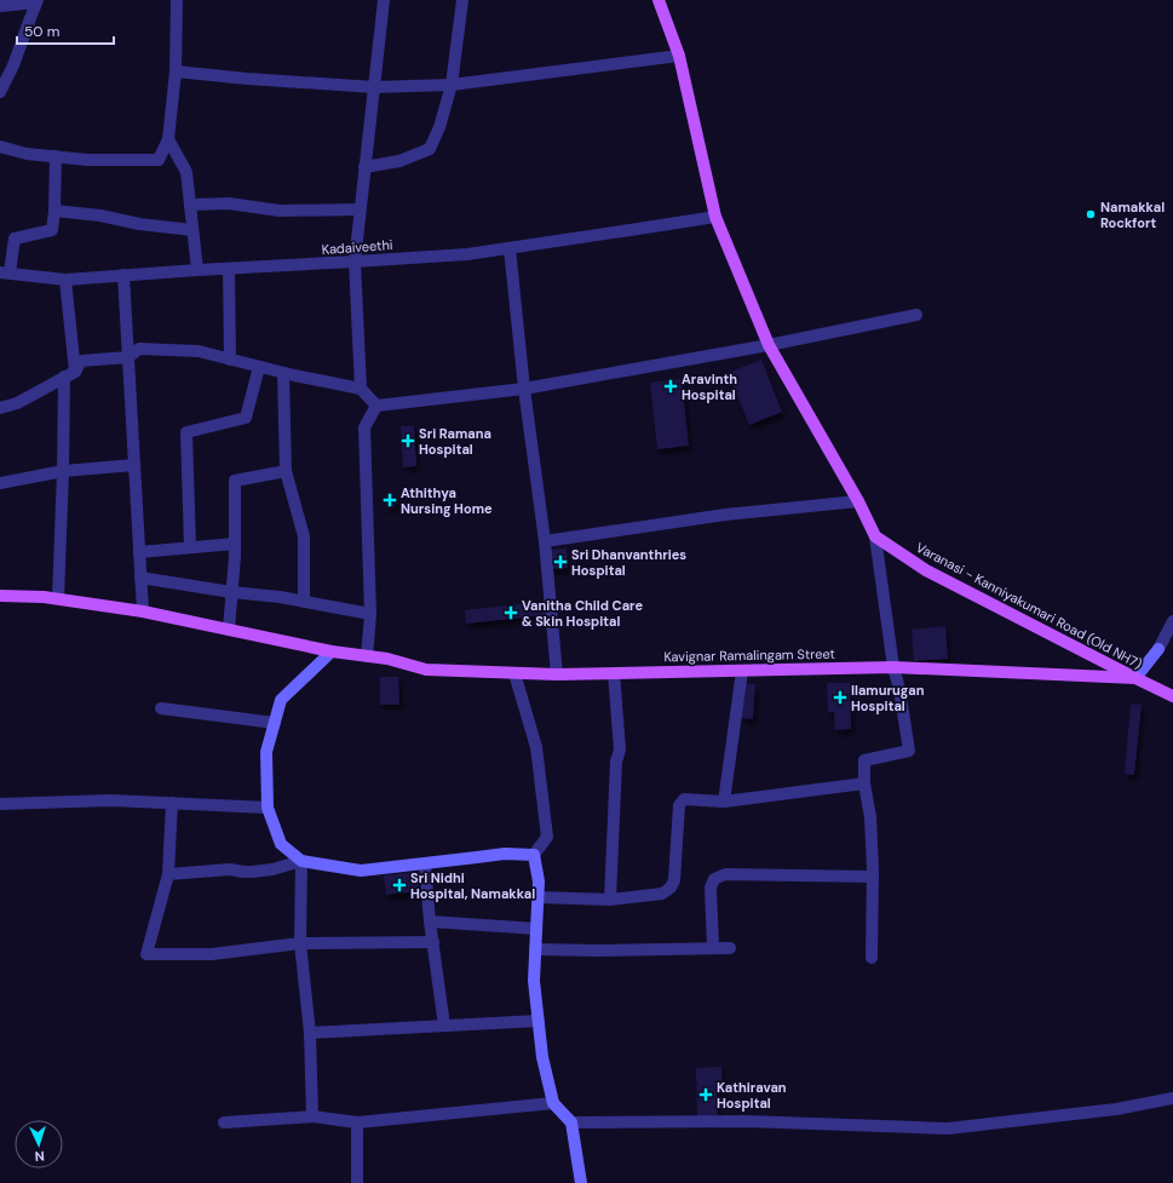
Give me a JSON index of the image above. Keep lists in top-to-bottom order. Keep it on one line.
{"streets":{"main road":["Varanasi - Kanniyakumari Road (Old NH7)","Kavignar Ramalingam Street"],"street":["Kadaiveethi"]},"crossings":[["Kadaiveethi","Varanasi - Kanniyakumari Road (Old NH7)"],["Varanasi - Kanniyakumari Road (Old NH7)","Kavignar Ramalingam Street"]],"places":{"other":["Namakkal Rockfort"],"health":["Aravinth Hospital","Sri Ramana Hospital","Athithya Nursing Home","Sri Dhanvanthries Hospital","Vanitha Child Care & Skin Hospital","Ilamurugan Hospital","Sri Nidhi Hospital, Namakkal","Kathiravan Hospital"]},"scale_bar":"50 m","north":"bottom"}
